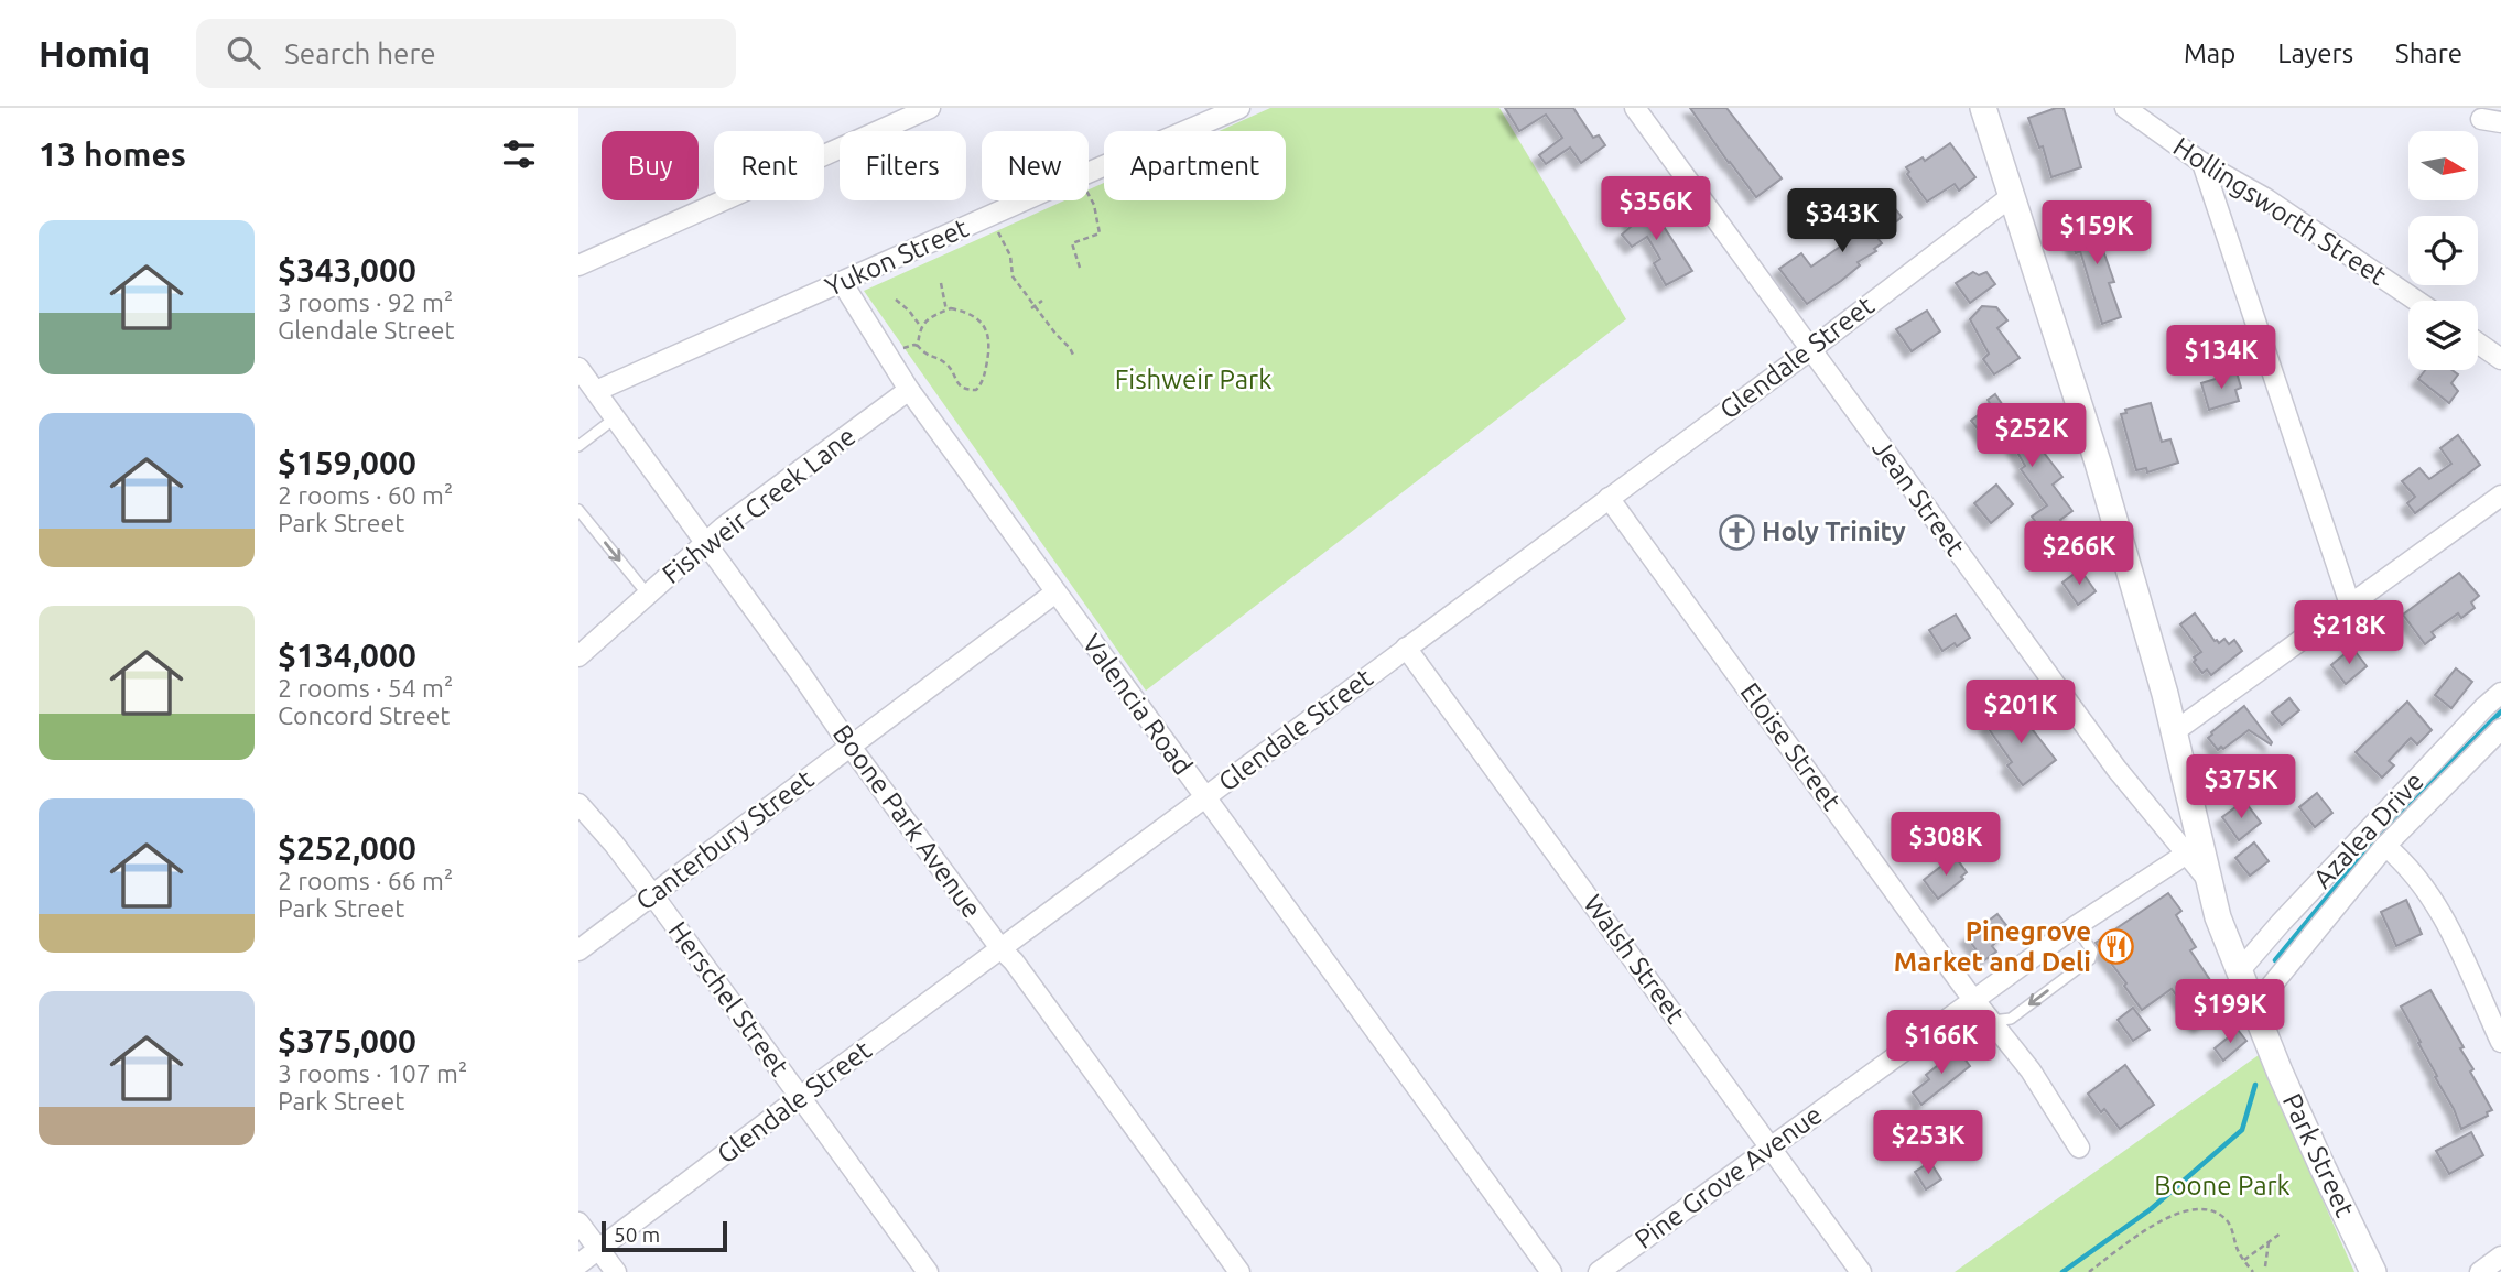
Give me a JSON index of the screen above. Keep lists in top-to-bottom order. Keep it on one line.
{"streets":{"street":["Hollingsworth Street","Yukon Street","Glendale Street","Jean Street","Fishweir Creek Lane","Valencia Road","Eloise Street","Boone Park Avenue","Azalea Drive","Canterbury Street","Walsh Street","Herschel Street","Park Street","Pine Grove Avenue"]},"crossings":[["Yukon Street","Valencia Road"],["Yukon Street","Boone Park Avenue"],["Glendale Street","Jean Street"],["Glendale Street","Valencia Road"],["Glendale Street","Eloise Street"],["Glendale Street","Boone Park Avenue"],["Glendale Street","Walsh Street"],["Glendale Street","Herschel Street"],["Glendale Street","Park Street"],["Jean Street","Park Street"],["Jean Street","Pine Grove Avenue"],["Fishweir Creek Lane","Valencia Road"],["Fishweir Creek Lane","Boone Park Avenue"],["Valencia Road","Canterbury Street"],["Eloise Street","Pine Grove Avenue"],["Boone Park Avenue","Canterbury Street"],["Azalea Drive","Park Street"],["Canterbury Street","Herschel Street"],["Walsh Street","Pine Grove Avenue"],["Park Street","Pine Grove Avenue"]],"parks":["Fishweir Park","Boone Park"],"places":{"church":["Holy Trinity"],"restaurant":["Pinegrove Market and Deli"]},"scale_bar":"50 m","north":"right","page":{"header":"Homiq","search":"Search here","nav":["Map","Layers","Share"],"heading":"13 homes","chip":["Buy","Rent","Filters","New","Apartment"],"price":["$356K","$343K","$159K","$134K","$252K","$266K","$218K","$201K","$375K","$308K","$199K","$166K","$253K"],"list":[{"name":"$343,000","note":"3 rooms · 92 m² · Glendale Street"},{"name":"$159,000","note":"2 rooms · 60 m² · Park Street"},{"name":"$134,000","note":"2 rooms · 54 m² · Concord Street"},{"name":"$252,000","note":"2 rooms · 66 m² · Park Street"},{"name":"$375,000","note":"3 rooms · 107 m² · Park Street"}],"scale":"50 m"}}
